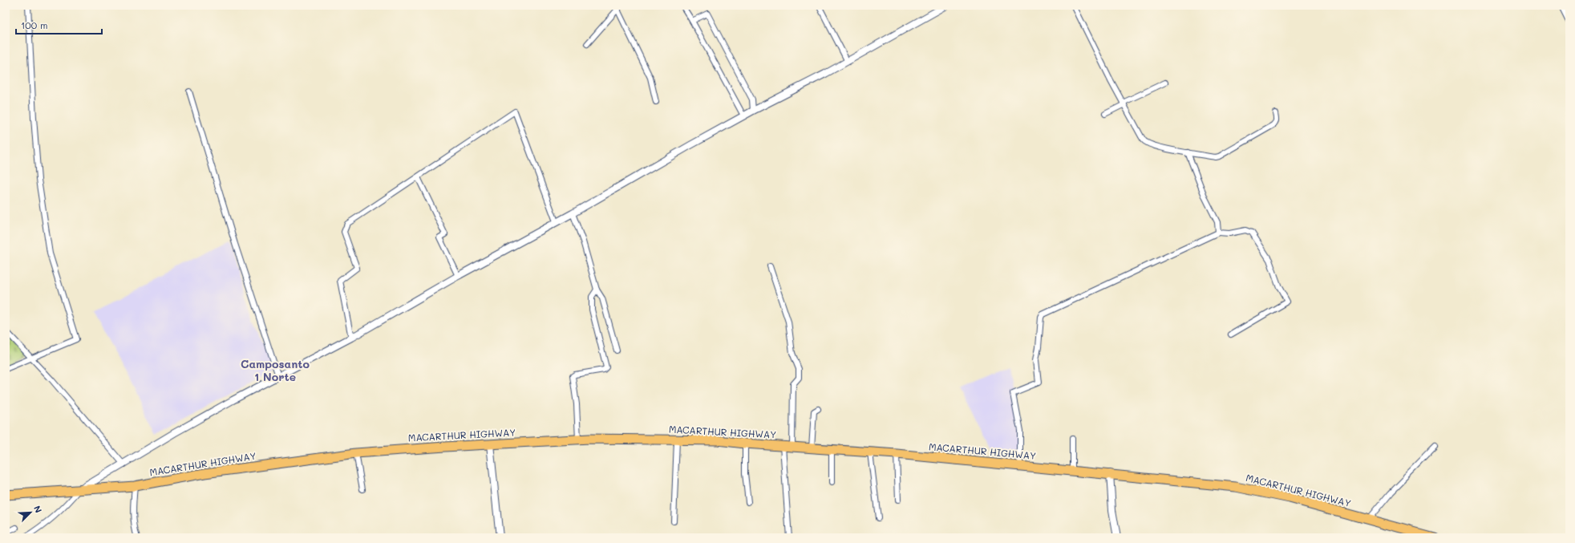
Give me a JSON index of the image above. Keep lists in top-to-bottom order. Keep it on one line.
{"streets":{"highway":["MACARTHUR HIGHWAY"]},"districts":["Camposanto 1 Norte"],"scale_bar":"100 m","north":"top right"}
